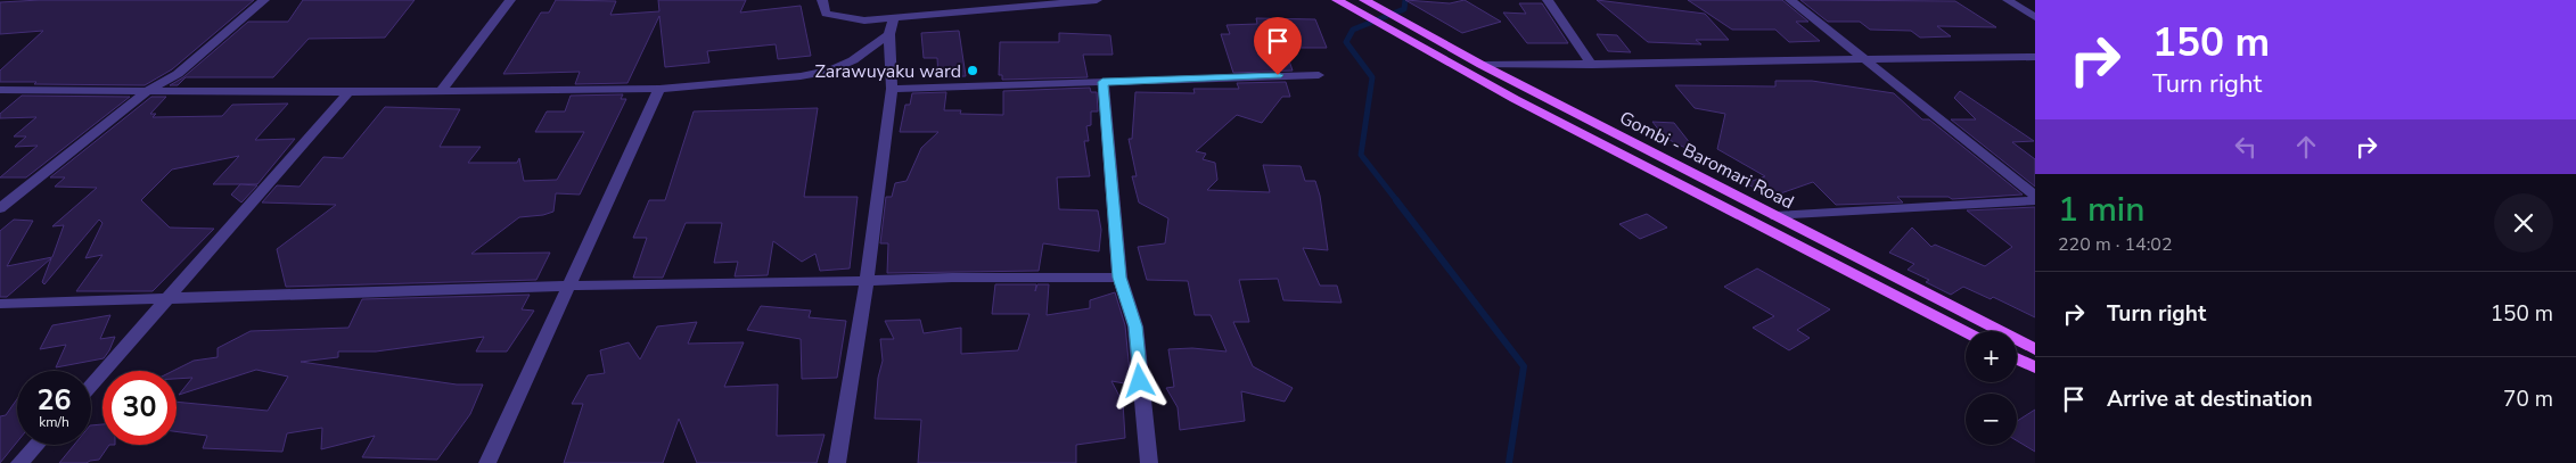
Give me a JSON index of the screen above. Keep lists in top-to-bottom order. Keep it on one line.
{"streets":{"main road":["Gombi - Baromari Road"]},"places":["Zarawuyaku ward"],"page":{"turn":["150 m","Turn right"],"heading":["1 min","220 m · 14:02"],"list":[{"name":"Turn right","value":"150 m"},{"name":"Arrive at destination","value":"70 m"}],"map_buttons":["+","−"],"speed":"26 km/h","limit":"30"}}
